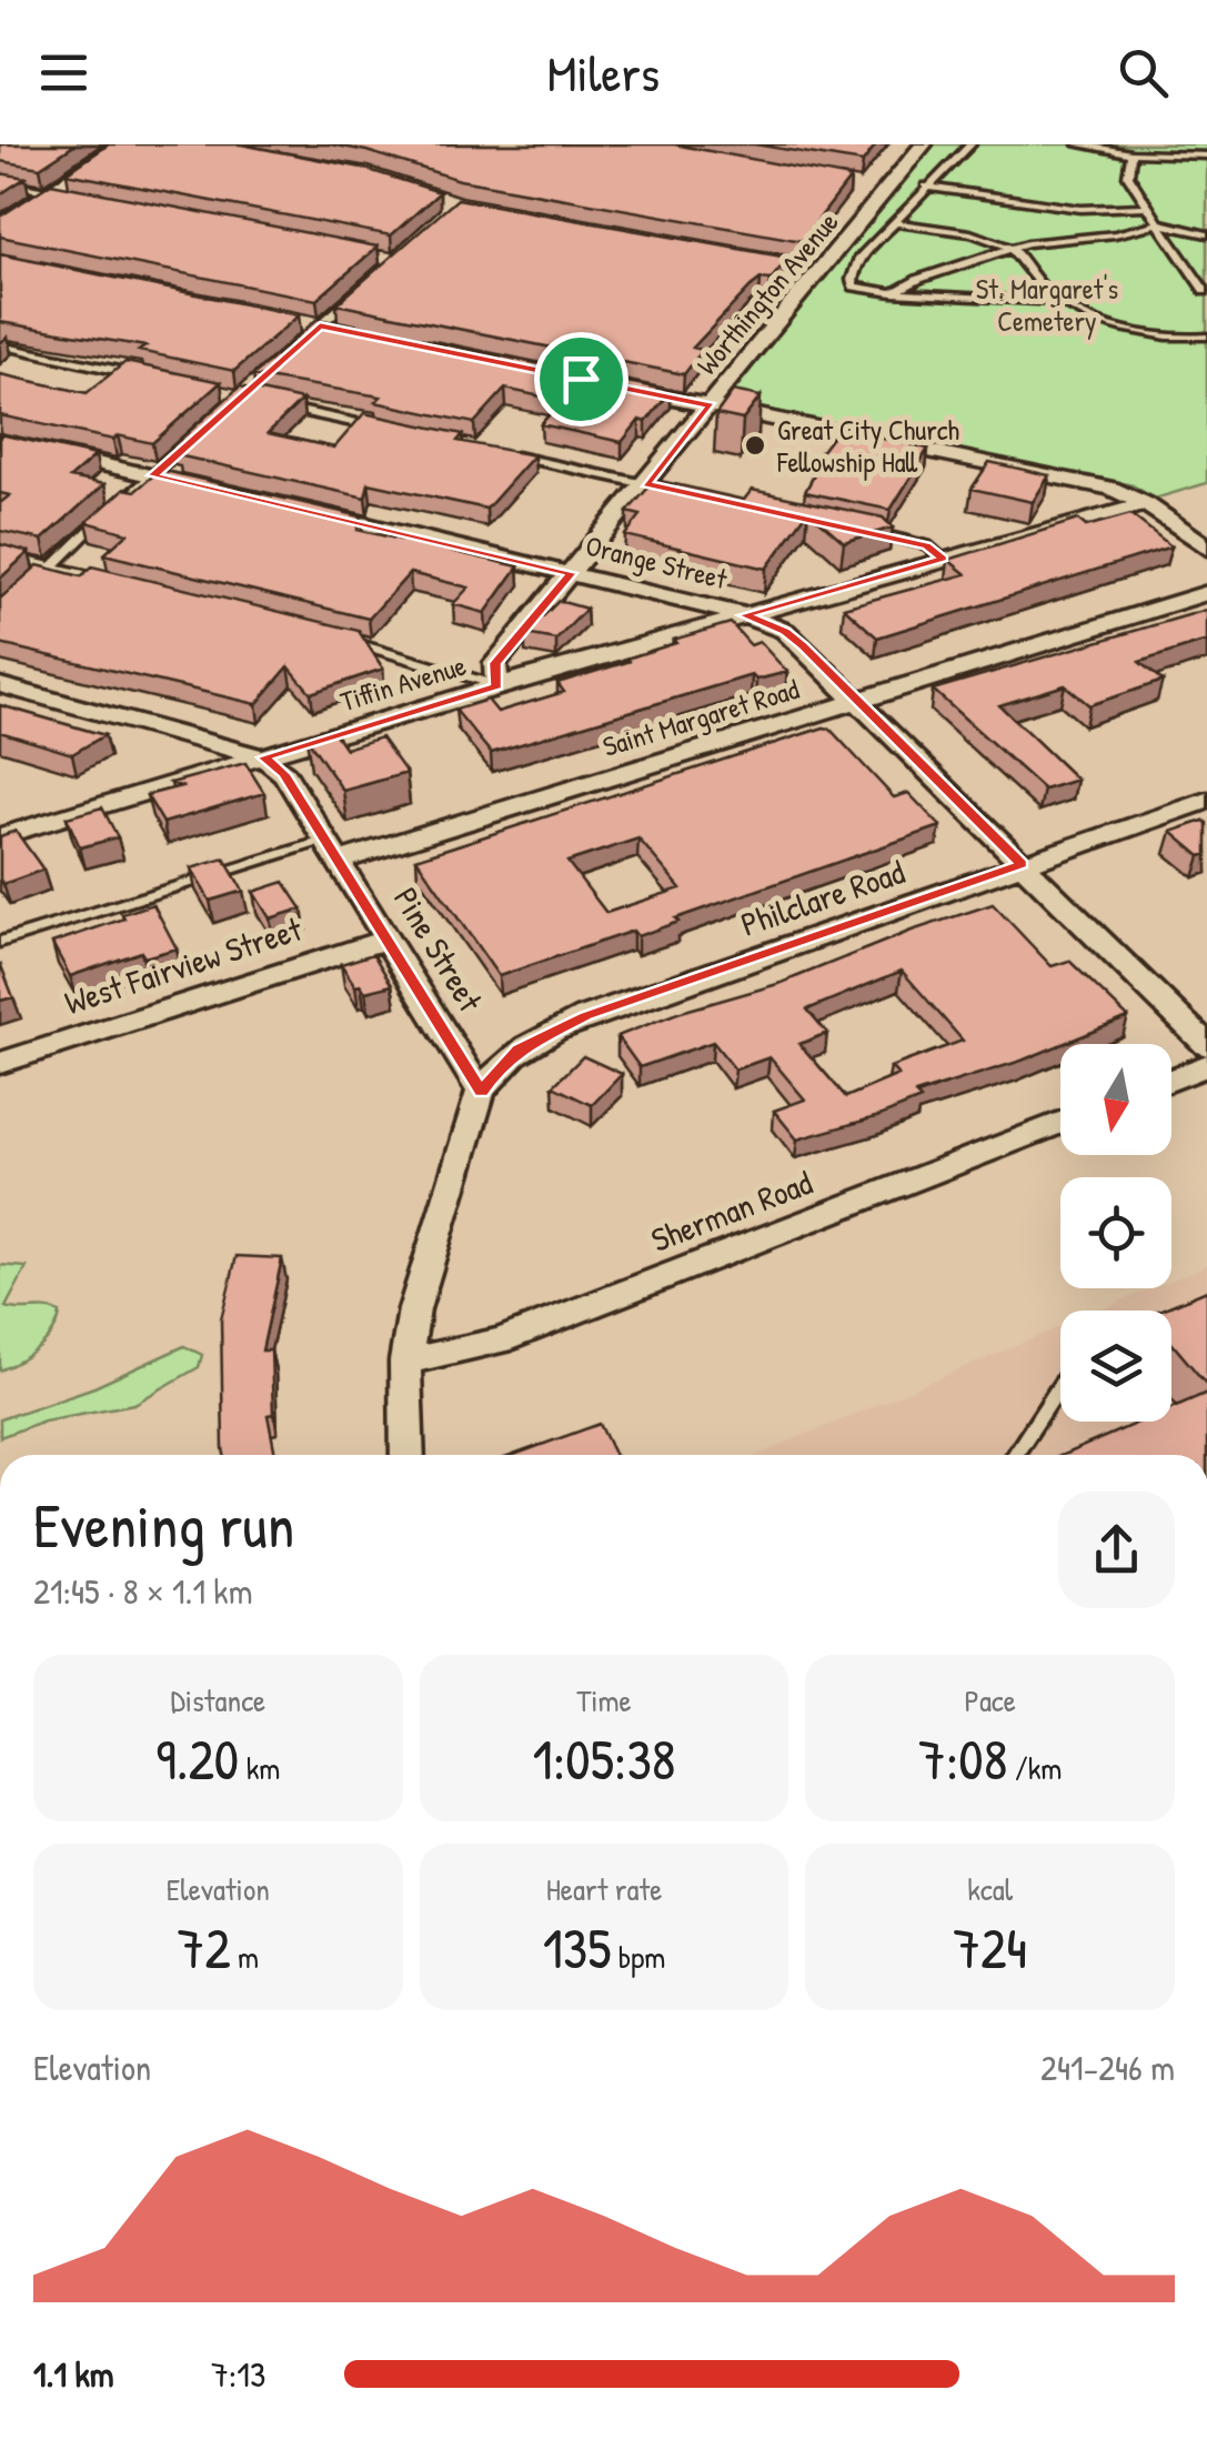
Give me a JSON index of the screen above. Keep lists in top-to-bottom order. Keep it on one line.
{"streets":{"street":["Worthington Avenue","Orange Street","Tiffin Avenue","Saint Margaret Road","Philclare Road","Pine Street","West Fairview Street","Sherman Road"]},"crossings":[["Worthington Avenue","Orange Street"],["Worthington Avenue","Tiffin Avenue"],["Orange Street","Tiffin Avenue"],["Orange Street","Saint Margaret Road"],["Orange Street","Philclare Road"],["Tiffin Avenue","Pine Street"],["Saint Margaret Road","Pine Street"],["Philclare Road","Pine Street"],["Pine Street","West Fairview Street"]],"parks":["St. Margaret's Cemetery"],"places":["Great City Church Fellowship Hall"],"north":"bottom","page":{"header":"Milers","heading":["Evening run","21:45 · 8 × 1.1 km"],"stats":[["Distance","9.20 km"],["Time","1:05:38"],["Pace","7:08 /km"],["Elevation","72 m"],["Heart rate","135 bpm"],["kcal","724"]],"chart":["Elevation","241–246 m"],"list":[{"name":"1.1 km","note":"7:13"}]}}
